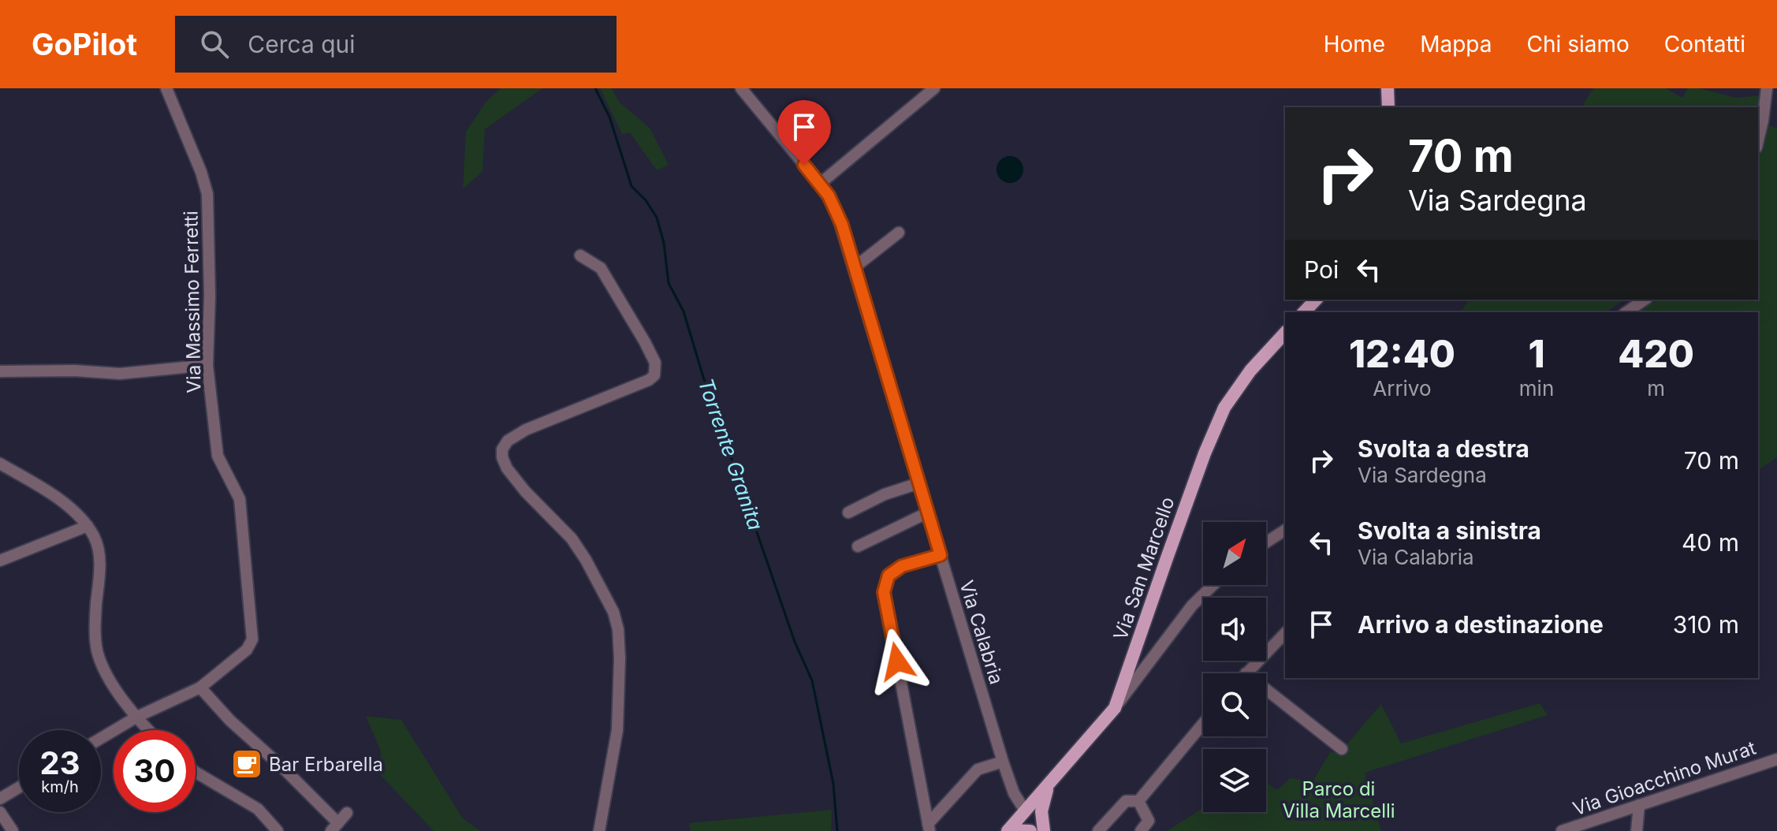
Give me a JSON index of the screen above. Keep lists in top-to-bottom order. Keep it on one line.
{"streets":{"main road":["Via San Marcello"],"street":["Via Massimo Ferretti","Via Calabria","Via Gioacchino Murat"]},"crossings":[["Via San Marcello","Via Calabria"]],"water":["Torrente Granita"],"parks":["Parco di Villa Marcelli"],"places":{"cafe":["Bar Erbarella"]},"north":"top right","page":{"header":"GoPilot","search":"Cerca qui","nav":["Home","Mappa","Chi siamo","Contatti"],"turn":["70 m","Via Sardegna"],"then":"Poi","eta":["12:40","Arrivo","1","min","420","m"],"list":[{"name":"Svolta a destra","note":"Via Sardegna","value":"70 m"},{"name":"Svolta a sinistra","note":"Via Calabria","value":"40 m"},{"name":"Arrivo a destinazione","value":"310 m"}],"speed":"23 km/h","limit":"30"}}
